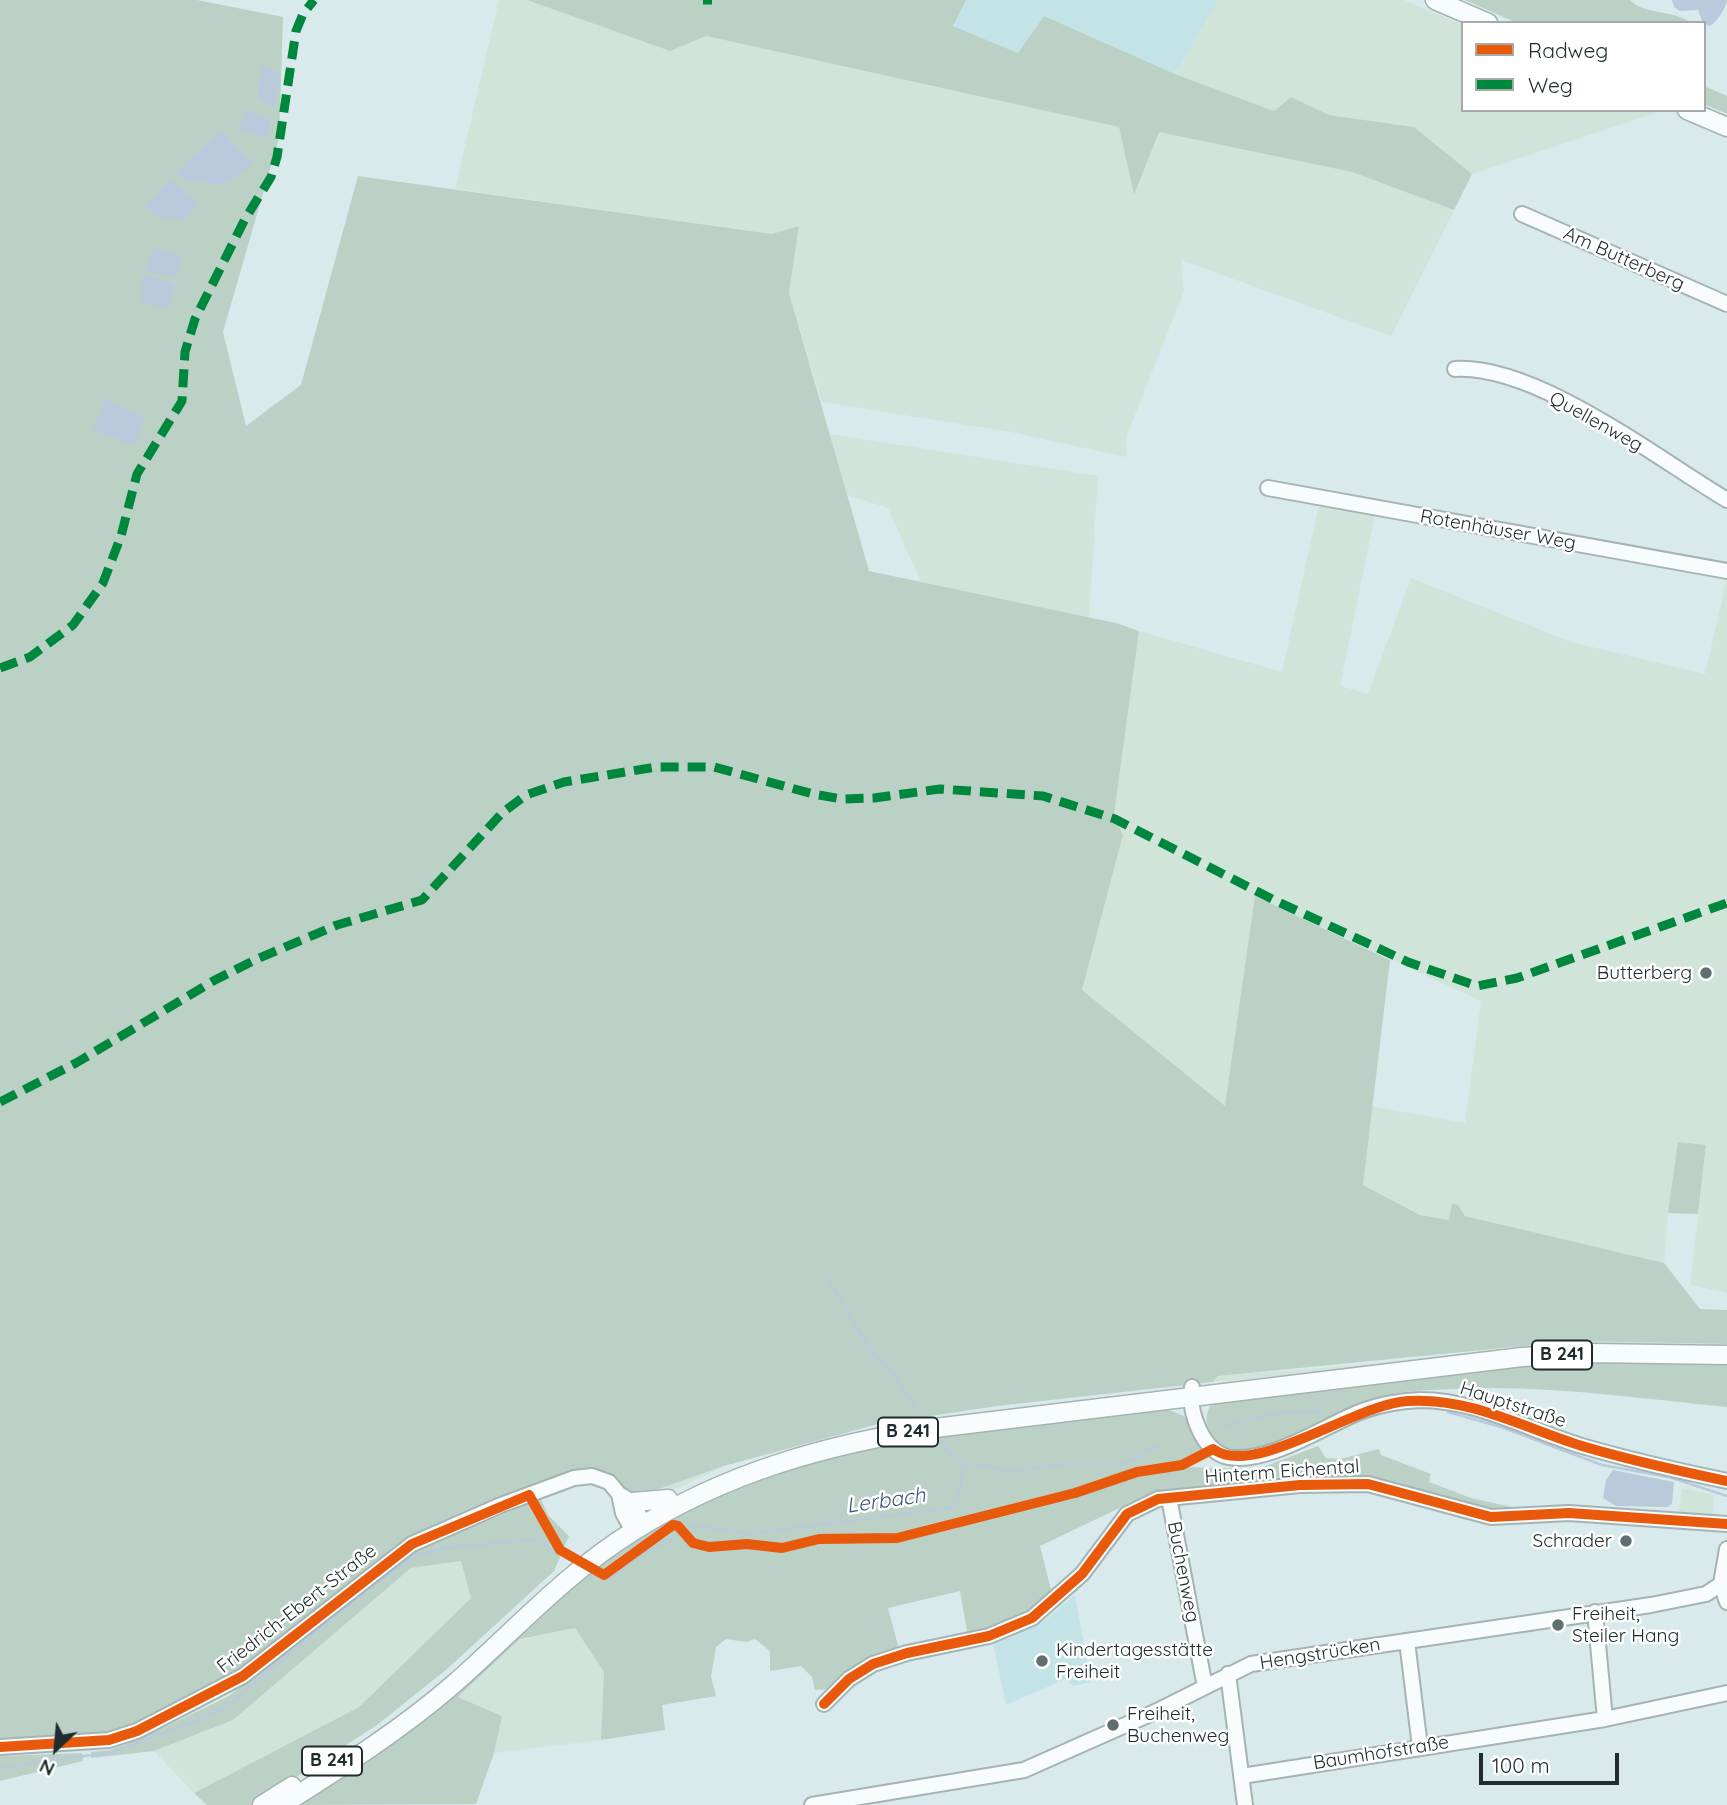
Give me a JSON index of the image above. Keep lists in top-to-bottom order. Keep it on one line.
{"streets":{"main road":["B 241"],"street":["Am Butterberg","Quellenweg","Rotenhäuser Weg","Hauptstraße","Hinterm Eichental","Buchenweg","Friedrich-Ebert-Straße","Hengstrücken","Baumhofstraße"]},"crossings":[["B 241","Hauptstraße"],["B 241","Friedrich-Ebert-Straße"],["Hinterm Eichental","Buchenweg"],["Buchenweg","Hengstrücken"]],"water":["Lerbach"],"places":["Butterberg","Schrader","Freiheit, Steiler Hang","Kindertagesstätte Freiheit","Freiheit, Buchenweg"],"legend":["Radweg","Weg"],"scale_bar":"100 m","north":"bottom left"}
